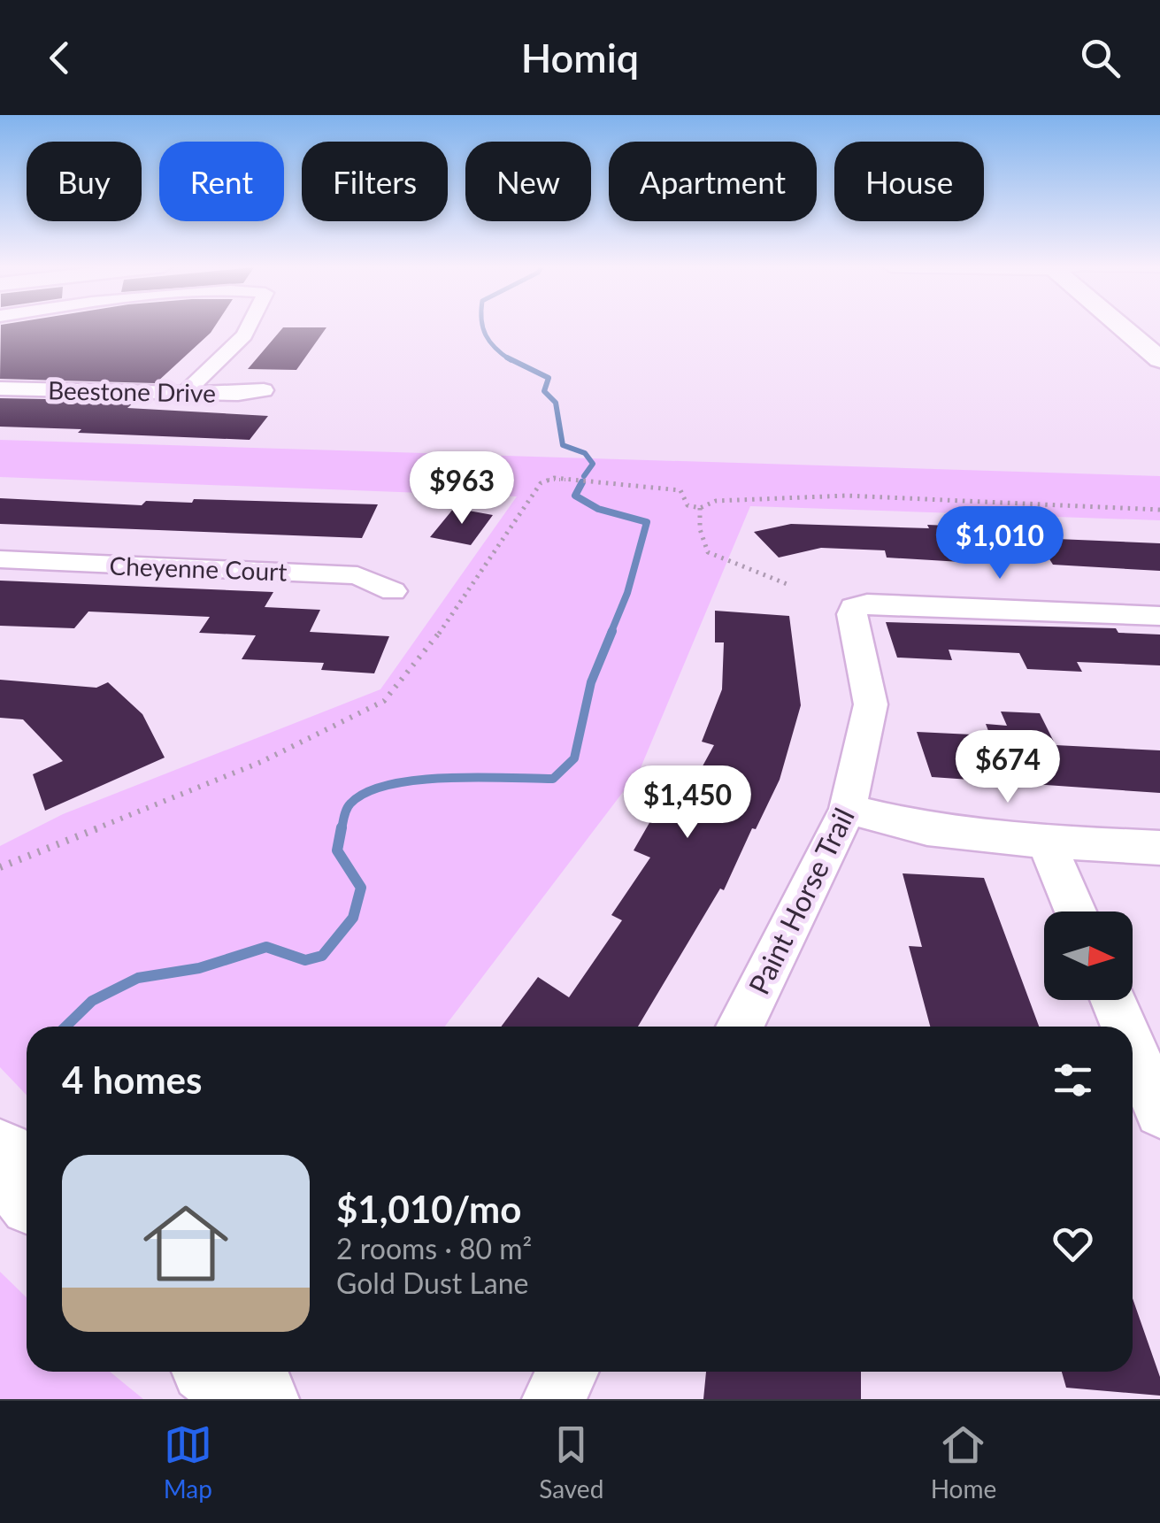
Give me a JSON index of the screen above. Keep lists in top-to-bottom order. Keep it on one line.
{"streets":{"street":["Beestone Drive","Cheyenne Court","Paint Horse Trail"]},"north":"right","page":{"header":"Homiq","chip":["Buy","Rent","Filters","New","Apartment","House"],"price":["$963","$1,010","$674","$1,450"],"heading":"4 homes","list":[{"name":"$1,010/mo","note":"2 rooms · 80 m² · Gold Dust Lane"}],"tabs":["Map","Saved","Home"]}}
